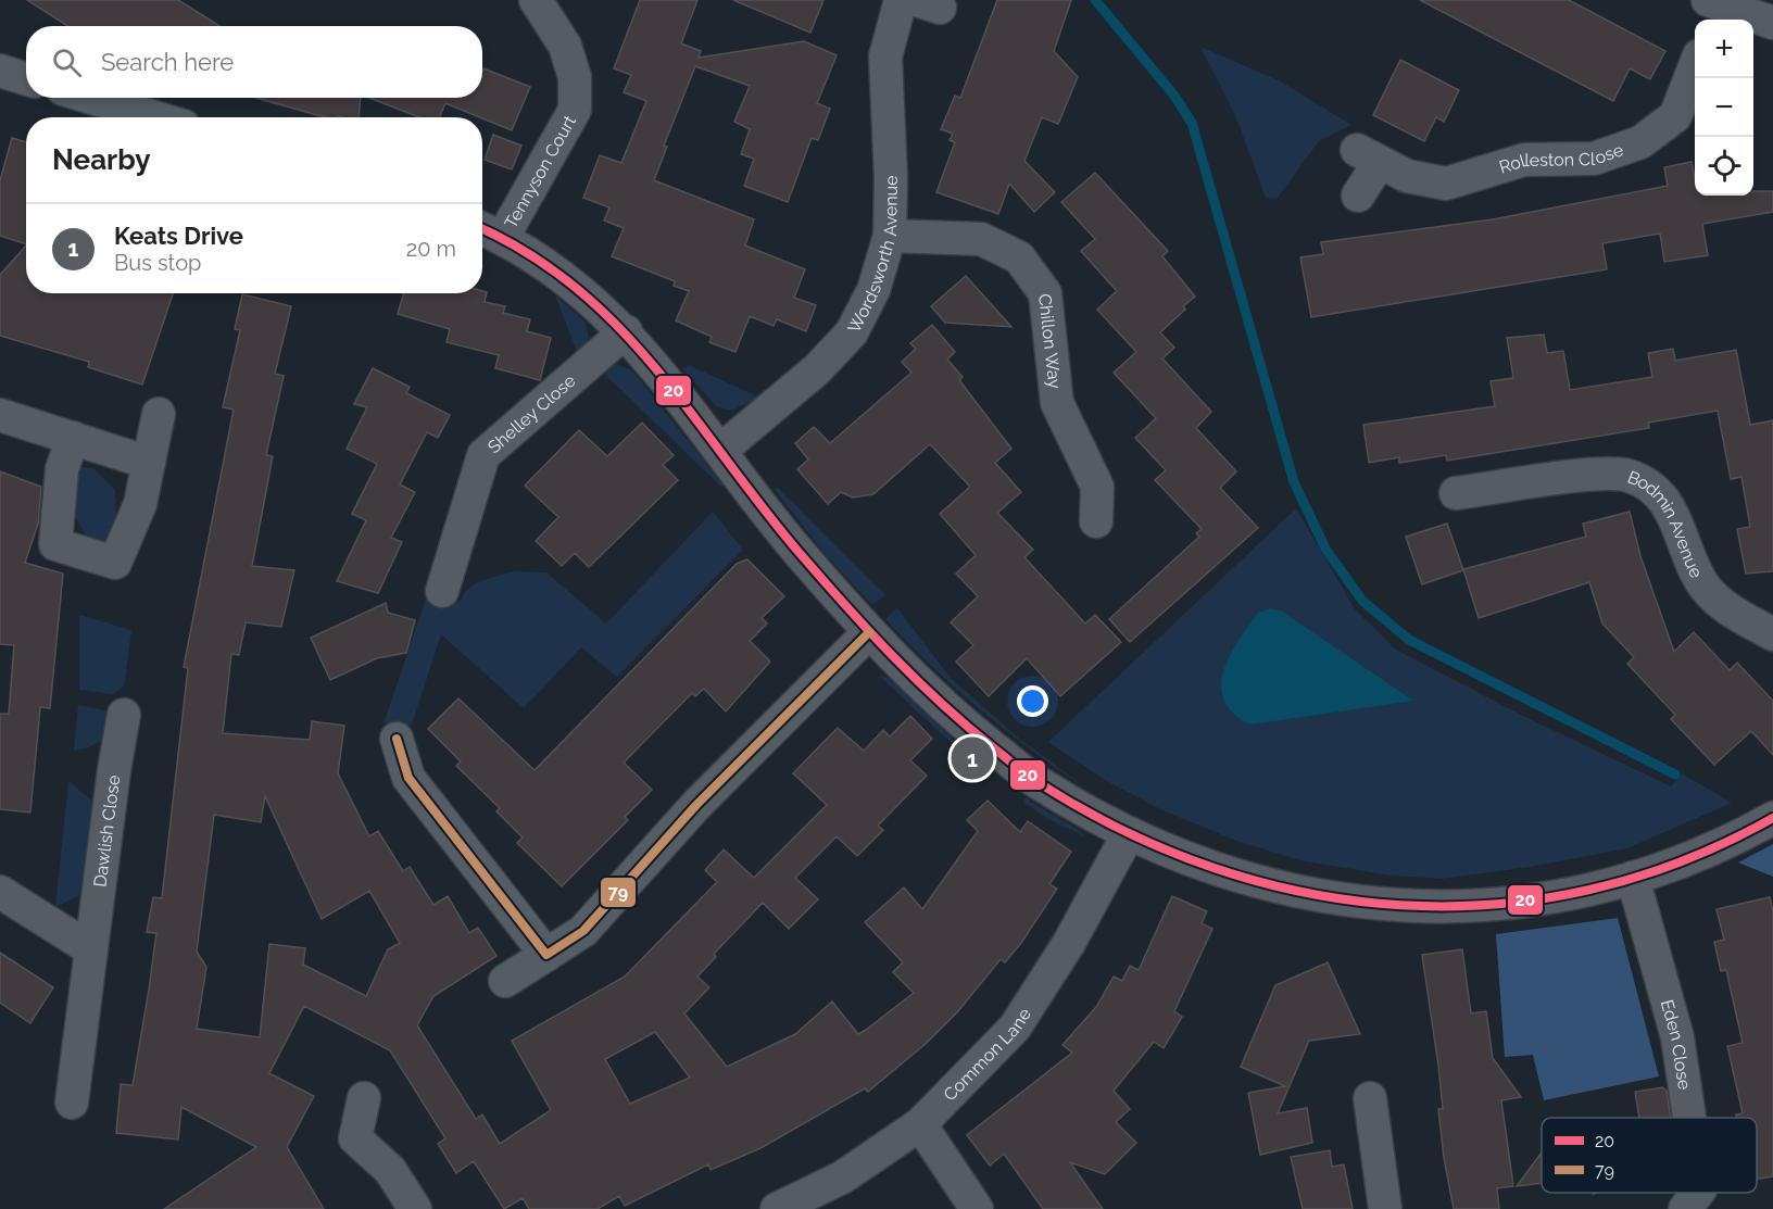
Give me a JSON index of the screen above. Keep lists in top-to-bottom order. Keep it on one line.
{"streets":{"street":["Rolleston Close","Tennyson Court","Wordsworth Avenue","Chillon Way","Shelley Close","Bodmin Avenue","Dawlish Close","Eden Close","Common Lane"]},"crossings":[["Wordsworth Avenue","Chillon Way"]],"lines":["transit line 20","transit line 79"],"legend":["20","79"],"page":{"map_buttons":["+","−"],"search":"Search here","heading":"Nearby","list":[{"mark":"1","name":"Keats Drive","note":"Bus stop","value":"20 m"}],"pins":"1"}}
